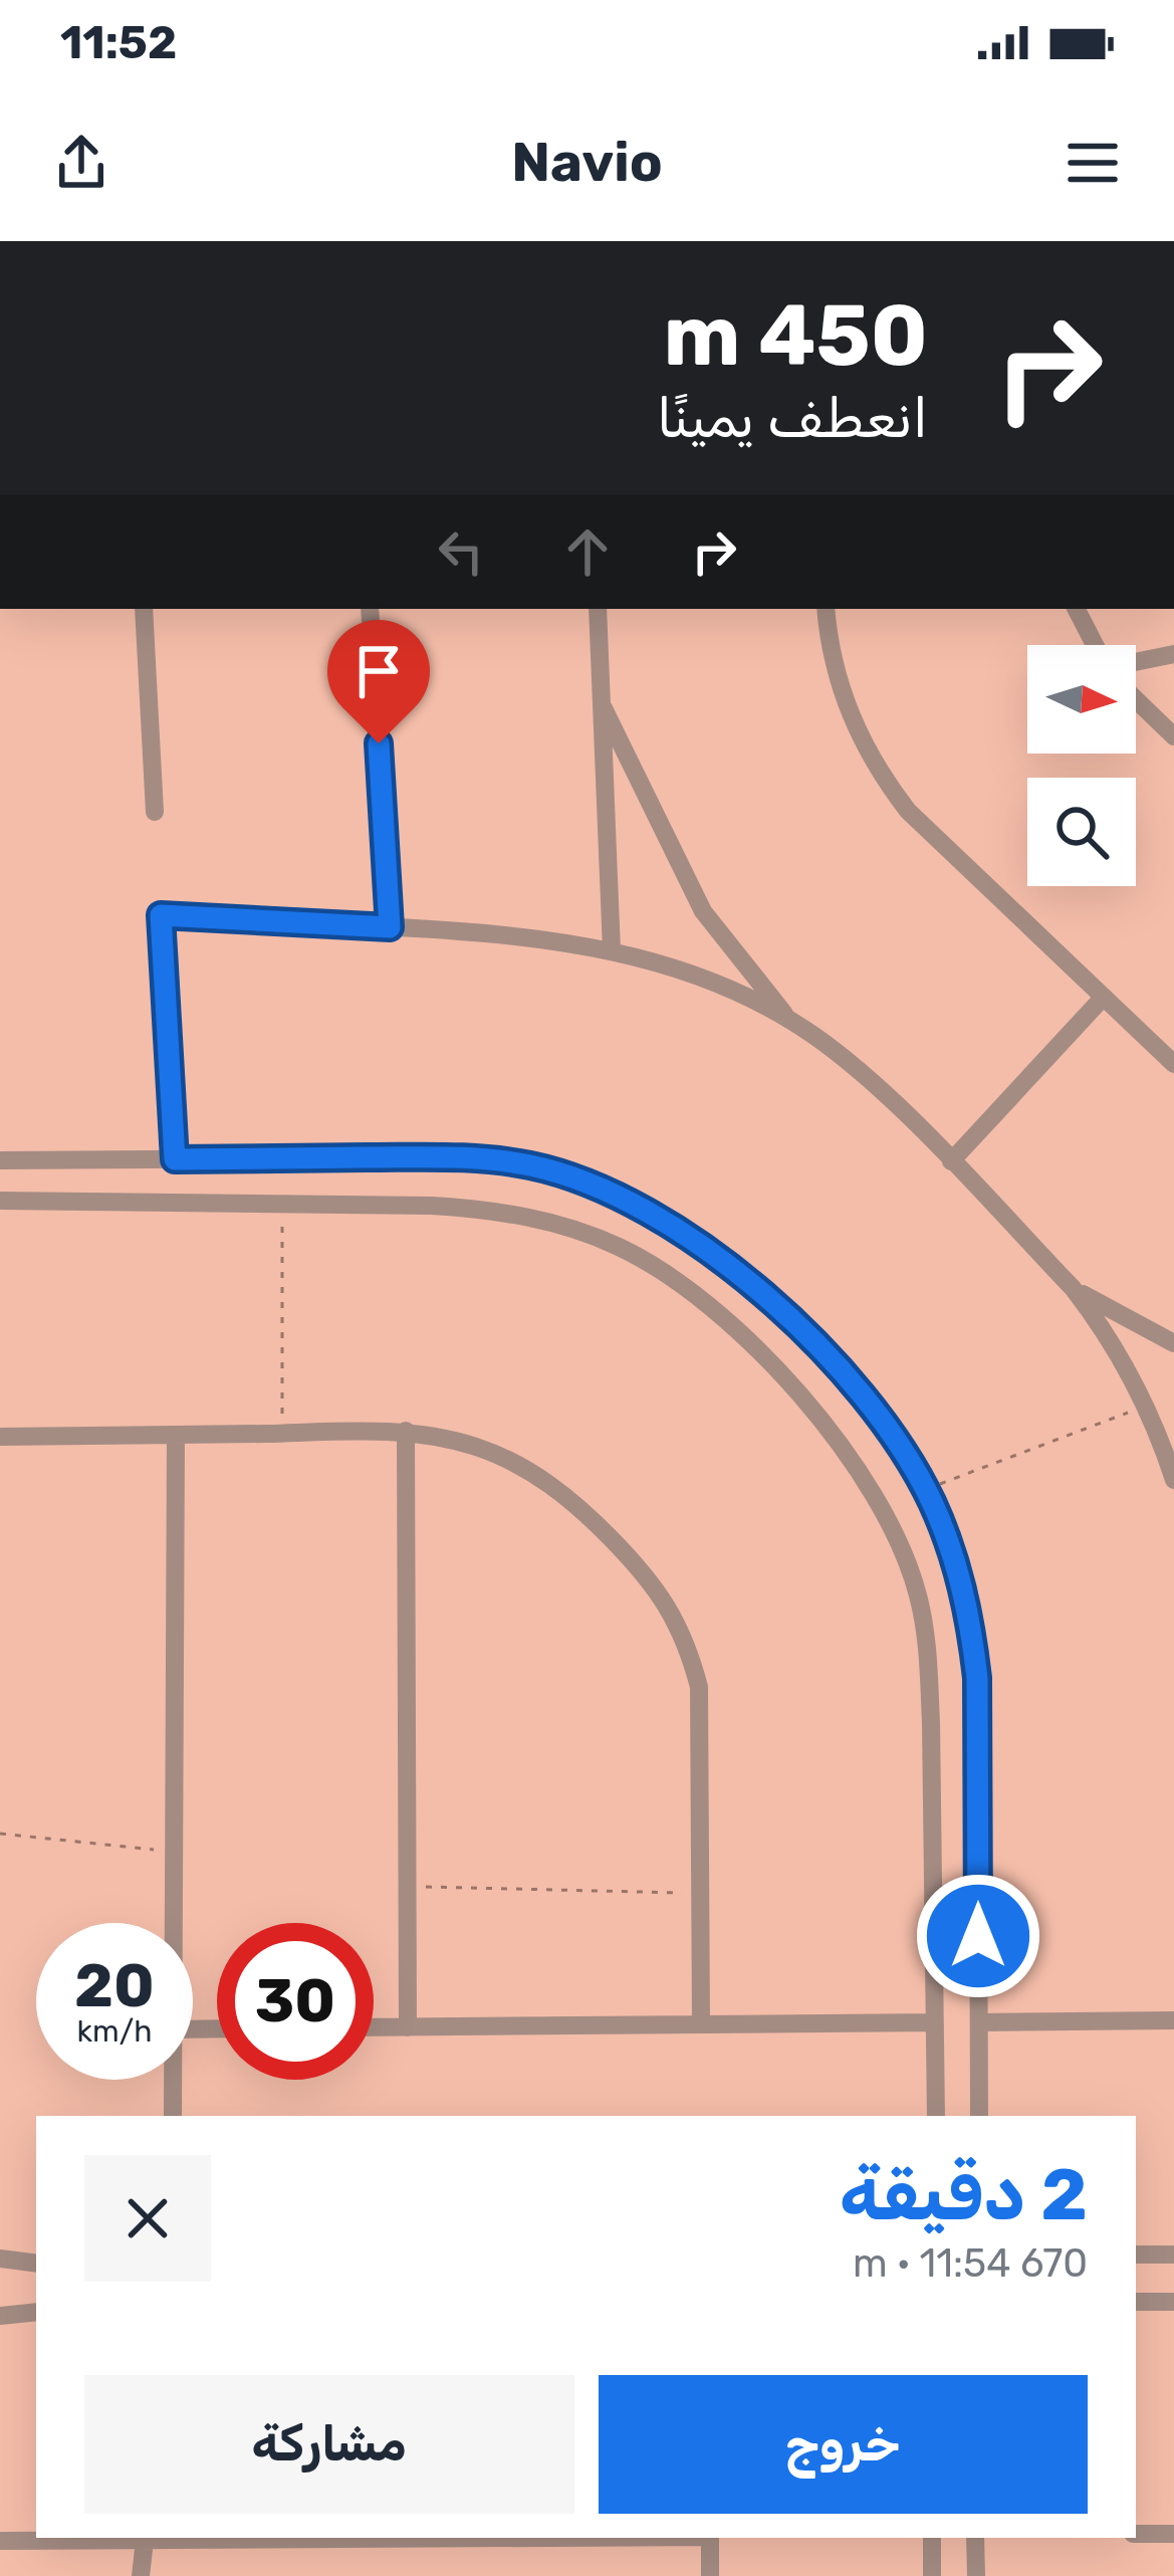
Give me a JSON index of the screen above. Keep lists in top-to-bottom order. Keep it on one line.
{"north":"right","page":{"status":"11:52","header":"Navio","turn":["450 m","انعطف يمينًا"],"speed":"20 km/h","limit":"30","heading":["2 دقيقة","670 m · 11:54"],"buttons":["خروج","مشاركة"]}}
